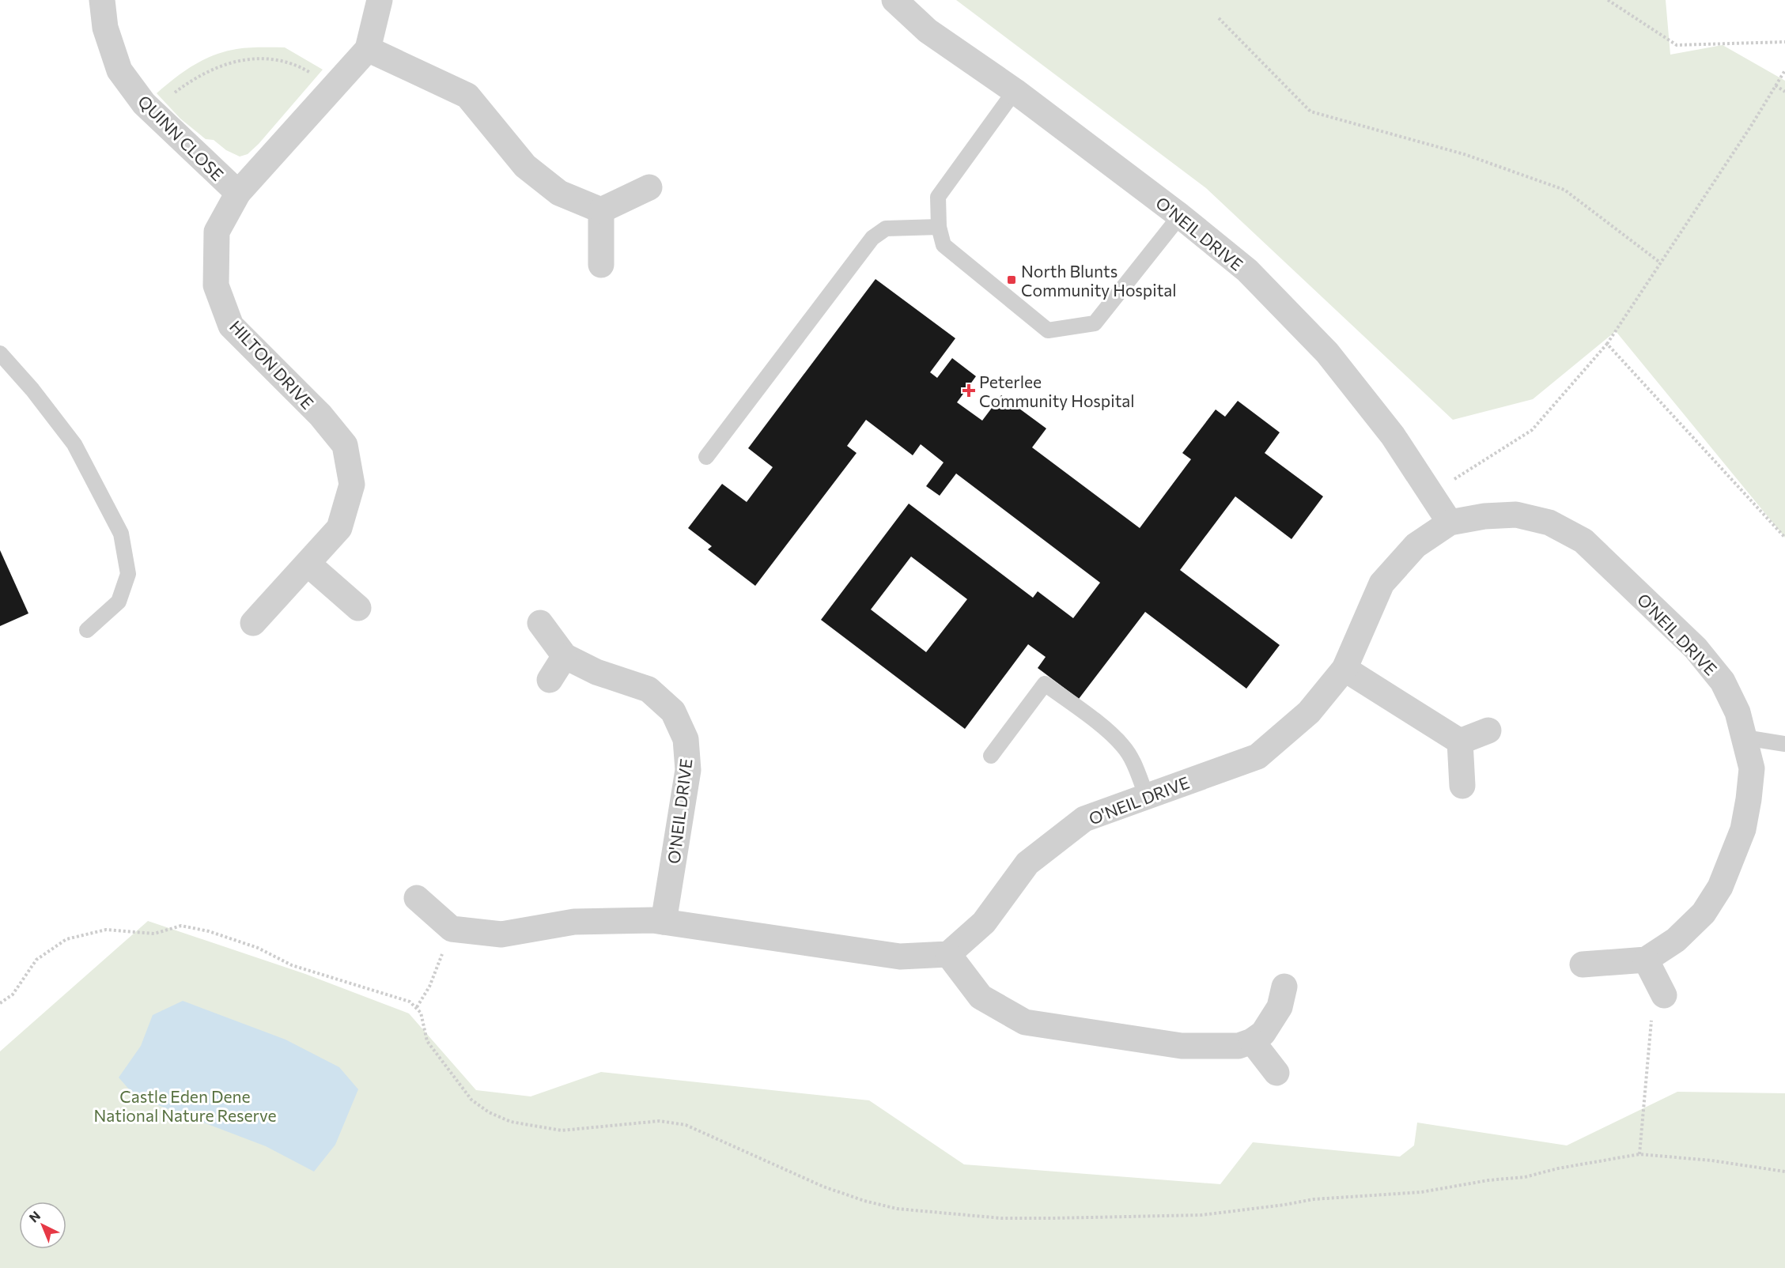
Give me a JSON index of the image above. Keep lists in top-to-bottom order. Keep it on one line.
{"streets":{"street":["QUINN CLOSE","O'NEIL DRIVE","HILTON DRIVE"]},"crossings":[["QUINN CLOSE","HILTON DRIVE"]],"parks":["Castle Eden Dene National Nature Reserve"],"places":{"transit":["North Blunts Community Hospital"],"health":["Peterlee Community Hospital"]},"north":"top left"}
